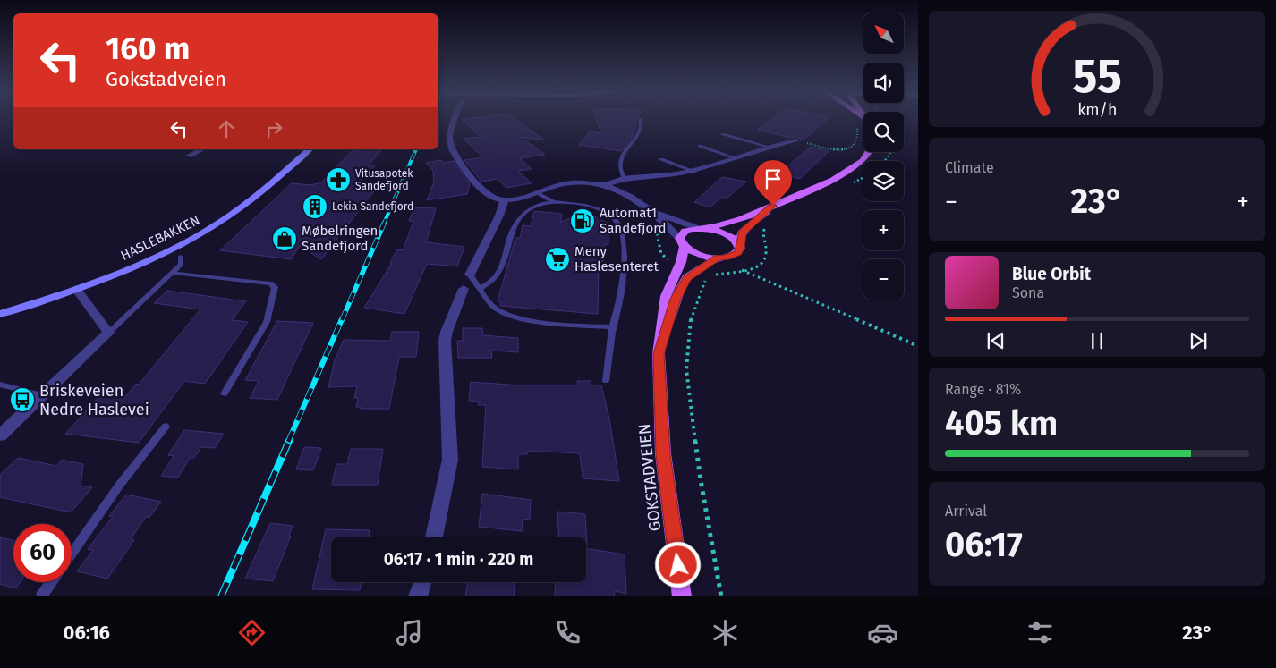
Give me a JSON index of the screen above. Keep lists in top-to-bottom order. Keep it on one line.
{"streets":{"main road":["HASLEBAKKEN","GOKSTADVEIEN"]},"places":{"pharmacy":["Vitusapotek Sandefjord"],"building":["Lekia Sandefjord"],"fuel station":["Automat1 Sandefjord"],"shop":["Møbelringen Sandefjord"],"supermarket":["Meny Haslesenteret"],"bus stop":["Briskeveien Nedre Haslevei"]},"north":"top left","page":{"map_buttons":["+","−"],"turn":["160 m","Gokstadveien"],"tile":["Climate",["Range · 81%","405 km"],["Arrival","06:17"]],"heat":["−","23°","+"],"song":["Blue Orbit","Sona"],"limit":"60","trip":"06:17 · 1 min · 220 m","tabs":["06:16","23°"],"gauge":["55","km/h"]}}
